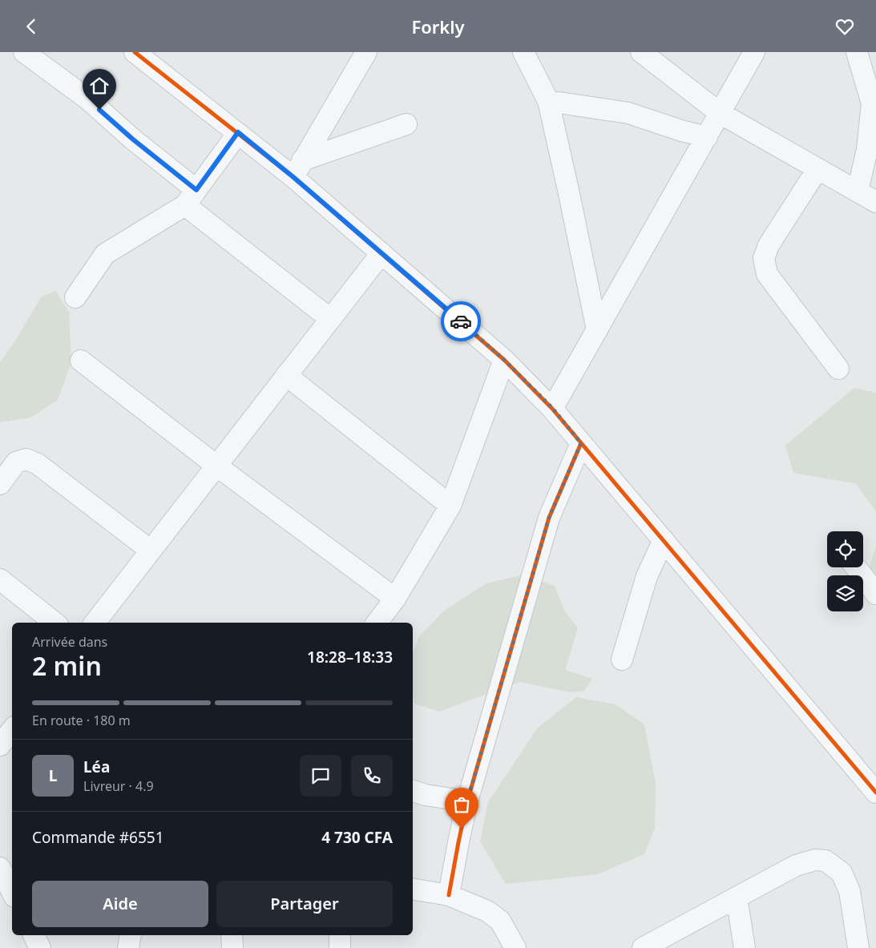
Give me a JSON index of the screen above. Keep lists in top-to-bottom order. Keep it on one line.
{"page":{"header":"Forkly","heading":["2 min","Arrivée dans","18:28–18:33"],"panel":["Léa","Livreur · 4.9","Commande #6551","4 730 CFA"],"bar":"En route · 180 m","round":"L","buttons":["Aide","Partager"]}}
